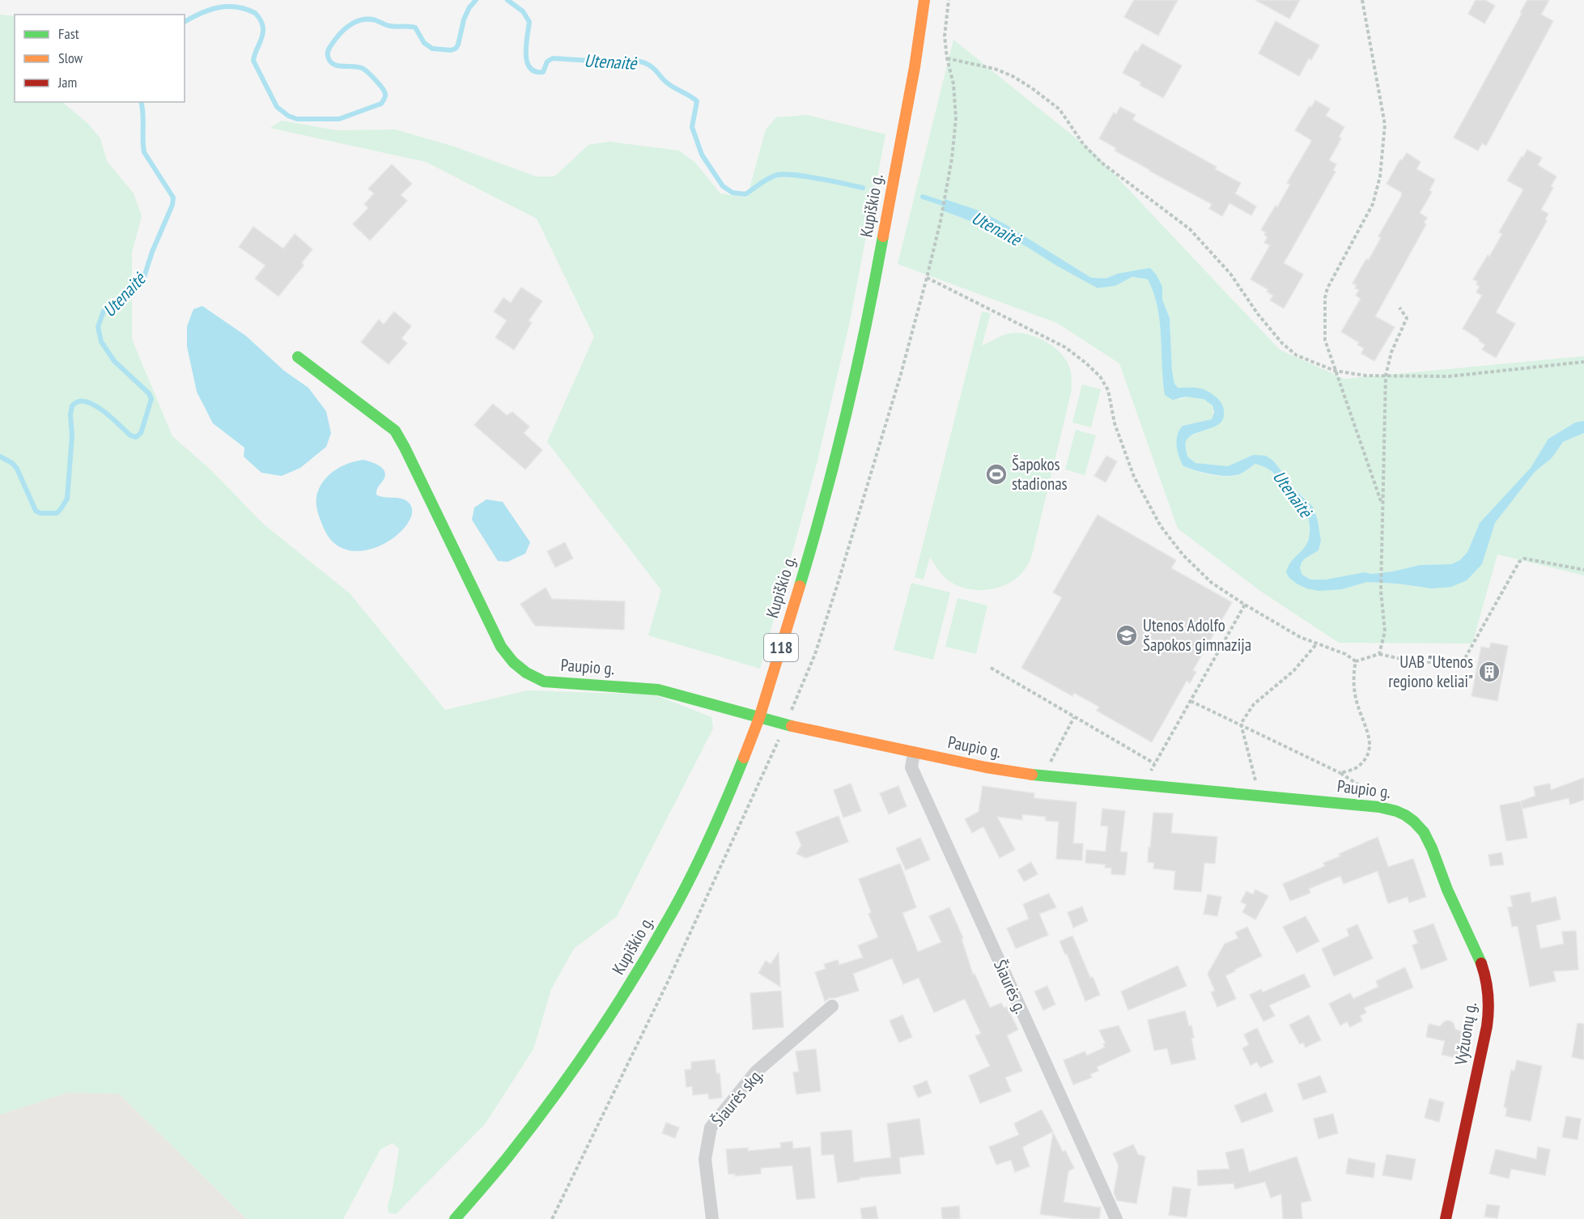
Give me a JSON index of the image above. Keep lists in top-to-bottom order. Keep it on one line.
{"streets":{"street":["Kupiškio g.","118","Paupio g.","Šiaurės g.","Vyžuonų g.","Šiaurės skg."]},"crossings":[["Kupiškio g.","Paupio g."],["Paupio g.","Šiaurės g."],["Paupio g.","Vyžuonų g."]],"water":["Utenaitė"],"places":{"sports":["Šapokos stadionas"],"school or university":["Utenos Adolfo Šapokos gimnazija"],"building":["UAB \"Utenos regiono keliai\""]},"legend":["Fast","Slow","Jam"]}
